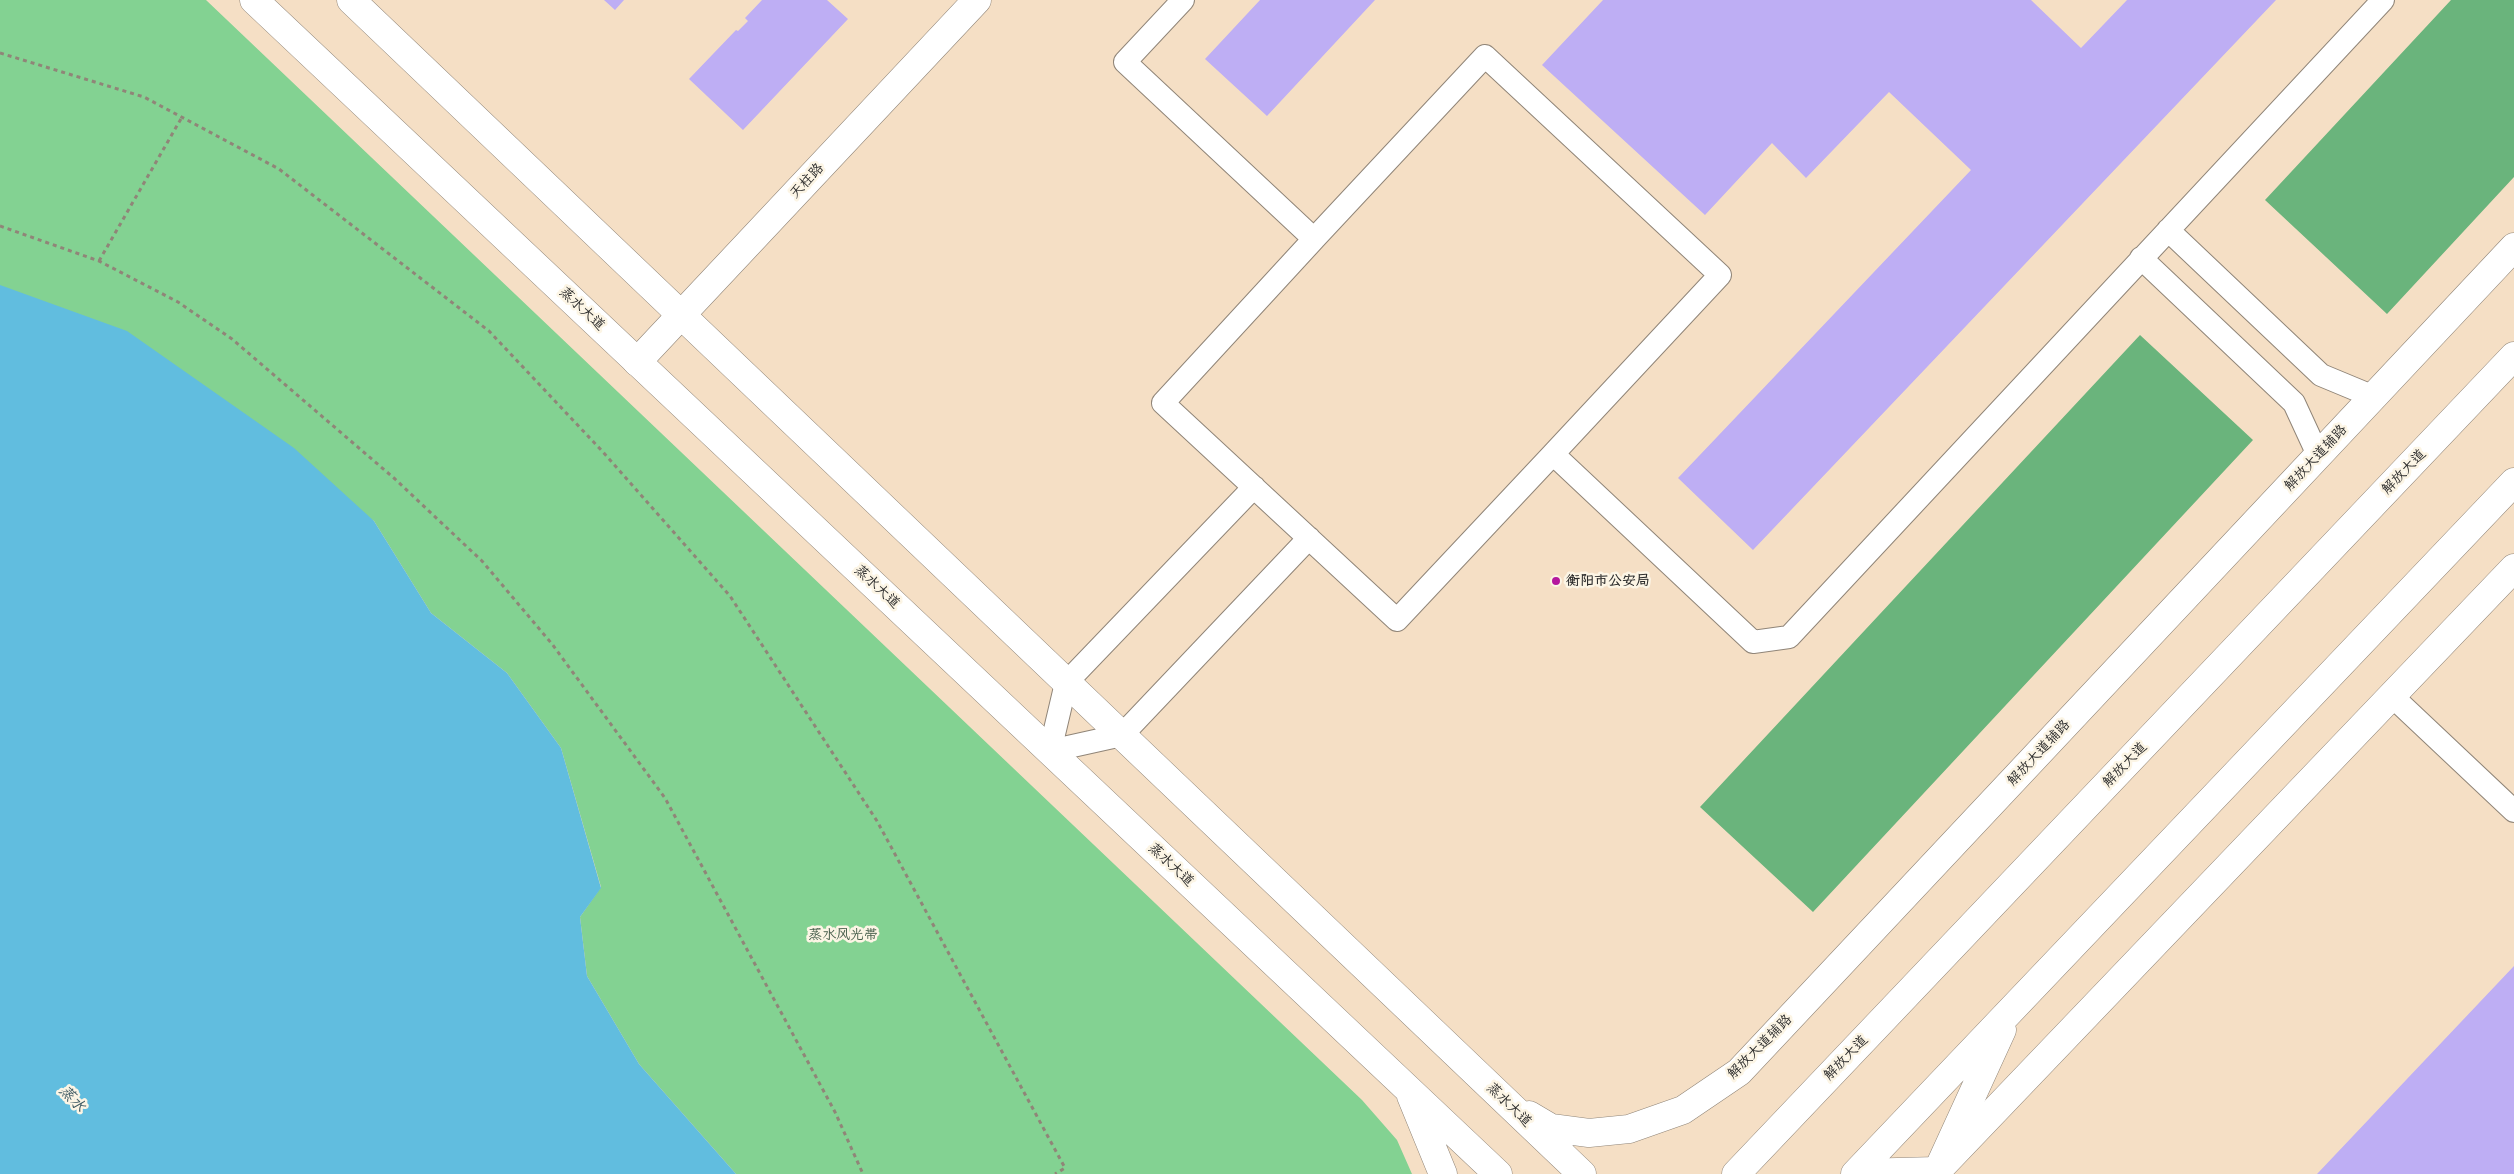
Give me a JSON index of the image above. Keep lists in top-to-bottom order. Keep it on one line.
{"streets":{"main road":["天柱路","蒸水大道","解放大道辅路","解放大道"]},"crossings":[["天柱路","蒸水大道"],["蒸水大道","解放大道辅路"]],"water":["蒸水"],"parks":["蒸水风光带"],"places":["衡阳市公安局"]}
